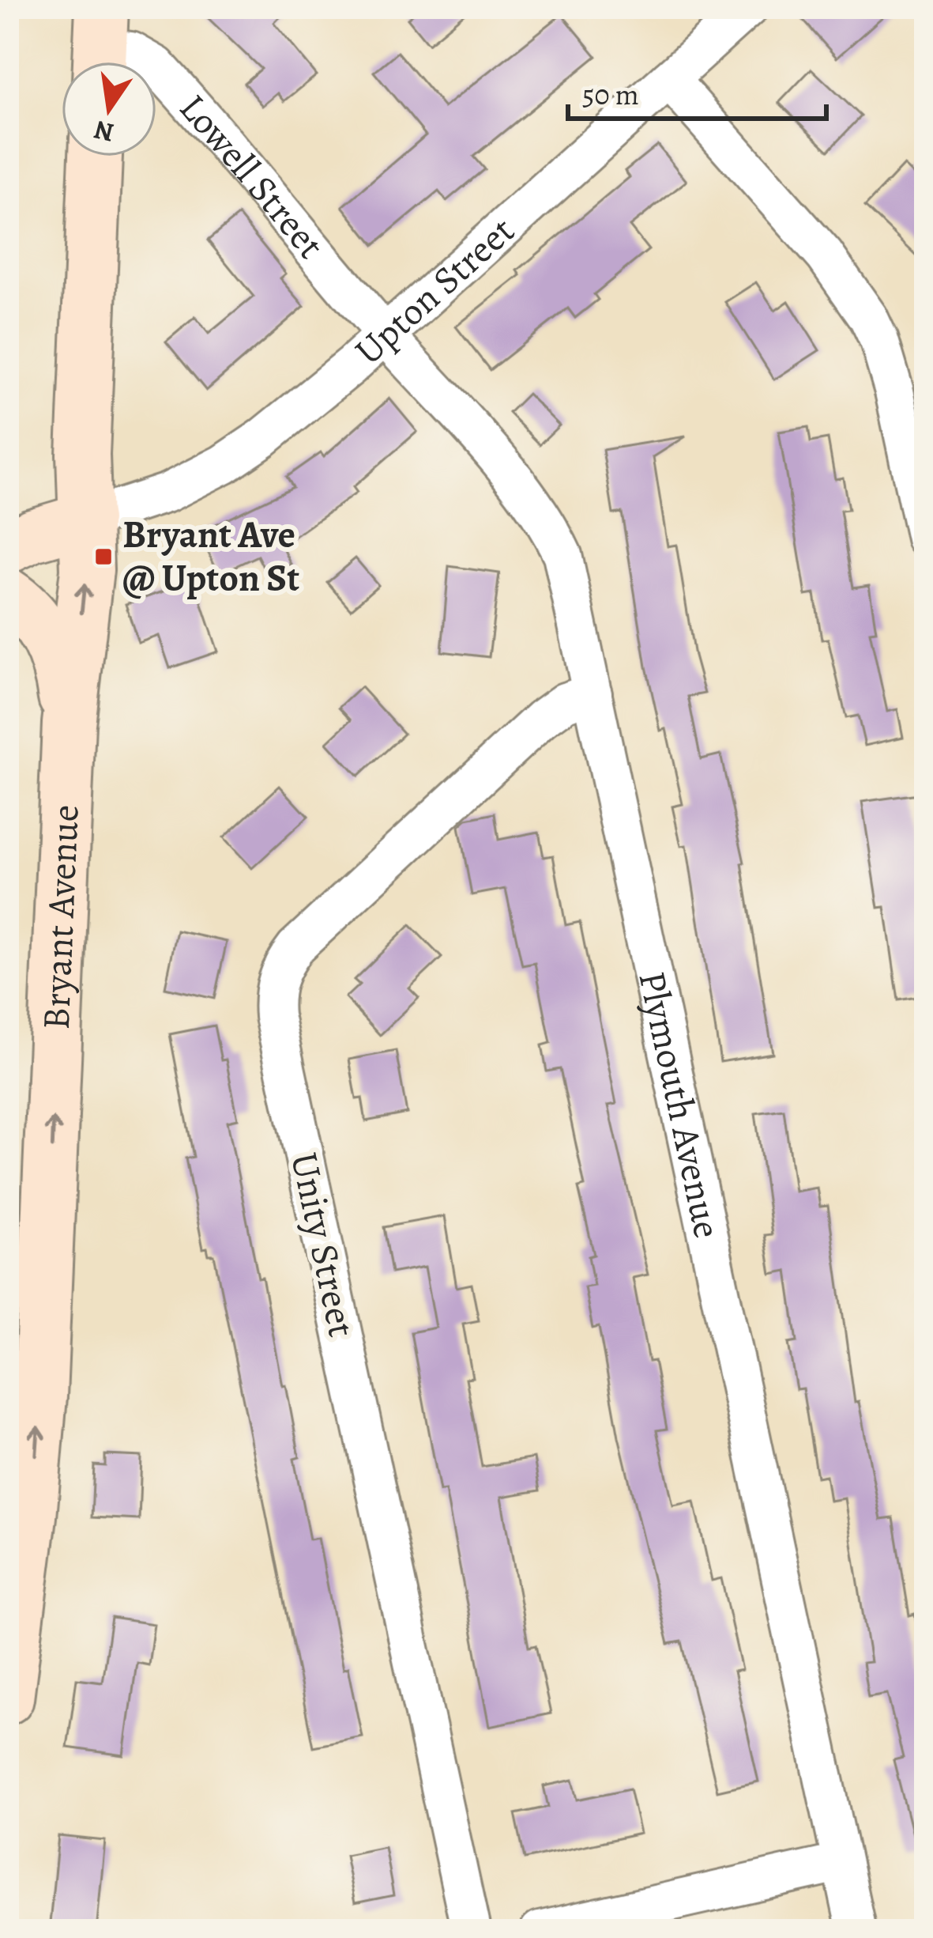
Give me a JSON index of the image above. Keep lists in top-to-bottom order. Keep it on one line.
{"streets":{"main road":["Bryant Avenue"],"street":["Lowell Street","Upton Street","Plymouth Avenue","Unity Street"]},"crossings":[["Lowell Street","Upton Street"],["Lowell Street","Plymouth Avenue"],["Upton Street","Bryant Avenue"],["Upton Street","Plymouth Avenue"],["Plymouth Avenue","Unity Street"]],"one_way":["Bryant Avenue"],"places":{"transit":["Bryant Ave @ Upton St"]},"scale_bar":"50 m","north":"bottom"}
